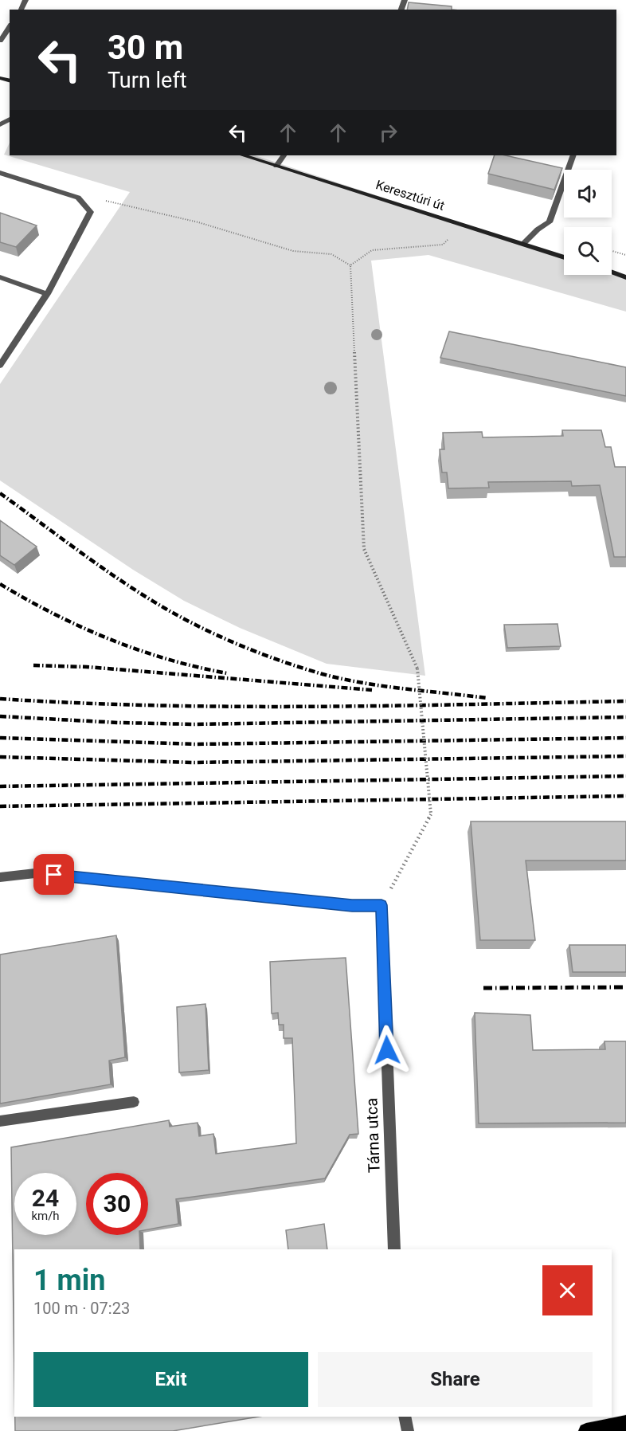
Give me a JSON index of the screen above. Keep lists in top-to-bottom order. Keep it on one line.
{"streets":{"main road":["Keresztúri út"],"street":["Tárna utca"]},"page":{"turn":["30 m","Turn left"],"speed":"24 km/h","limit":"30","heading":["1 min","100 m · 07:23"],"buttons":["Exit","Share"]}}
